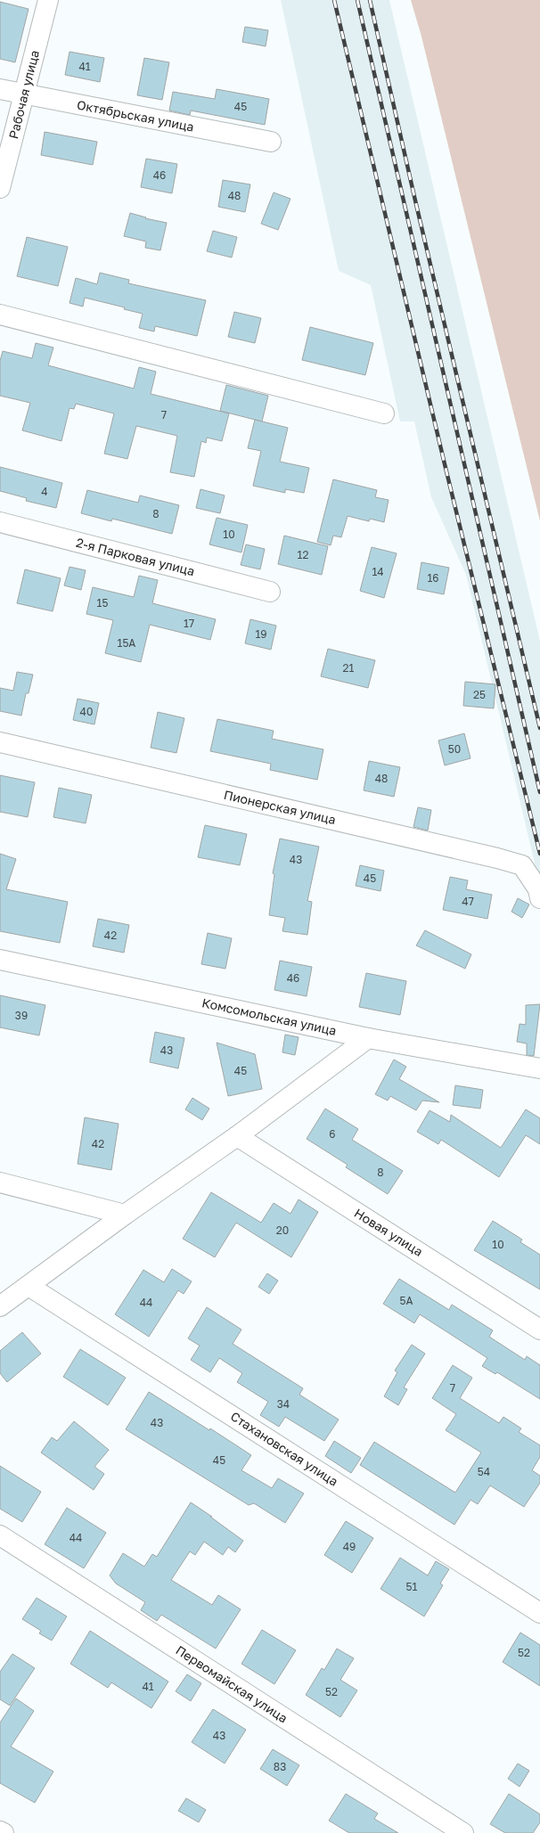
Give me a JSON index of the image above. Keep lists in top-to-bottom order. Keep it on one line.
{"streets":{"street":["Рабочая улица","Октябрьская улица","2-я Парковая улица","Пионерская улица","Комсомольская улица","Новая улица","Стахановская улица","Первомайская улица"]},"crossings":[["Рабочая улица","Октябрьская улица"]],"house_numbers":["41","45","46","48","7","4","8","10","12","14","16","15","17","19","15А","21","25","40","50","48","43","45","47","42","46","39","43","45","6","42","8","20","10","5А","44","7","34","43","45","54","44","49","51","52","41","52","43","83"]}
